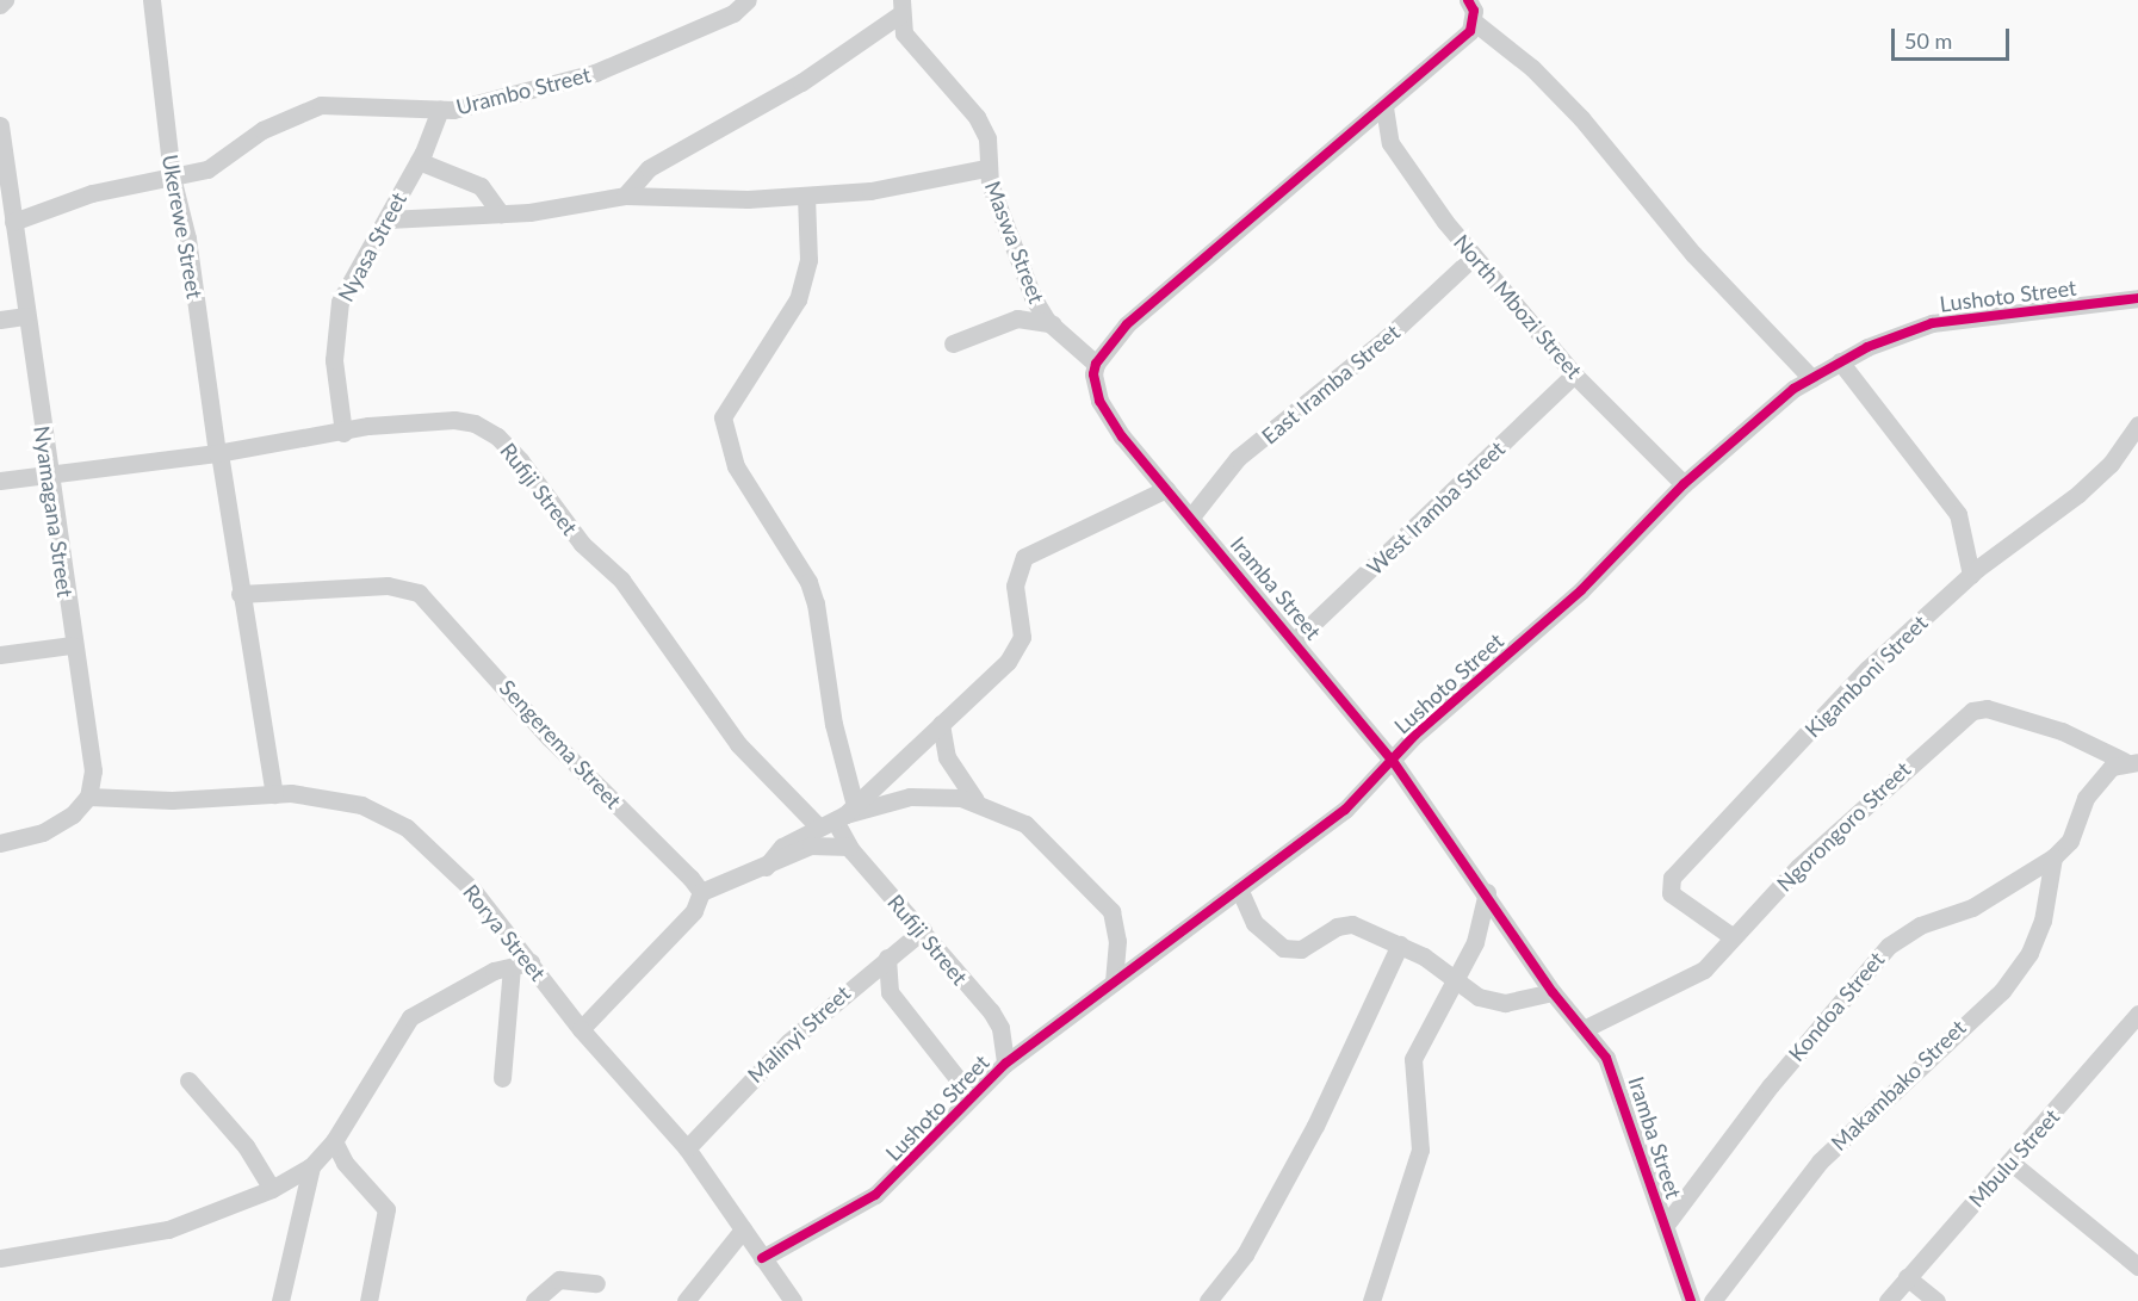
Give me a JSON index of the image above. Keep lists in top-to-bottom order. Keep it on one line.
{"streets":{"street":["Urambo Street","Ukerewe Street","Maswa Street","Nyasa Street","Lushoto Street","North Mbozi Street","East Iramba Street","Rufiji Street","West Iramba Street","Nyamagana Street","Iramba Street","Kigamboni Street","Sengerema Street","Ngorongoro Street","Rorya Street","Kondoa Street","Malinyi Street","Makambako Street","Mbulu Street"]},"crossings":[["Urambo Street","Ukerewe Street"],["Urambo Street","Nyasa Street"],["Urambo Street","Nyamagana Street"],["Ukerewe Street","Rufiji Street"],["Ukerewe Street","Sengerema Street"],["Ukerewe Street","Rorya Street"],["Maswa Street","Iramba Street"],["Nyasa Street","Rufiji Street"],["Lushoto Street","North Mbozi Street"],["Lushoto Street","Rufiji Street"],["Lushoto Street","Iramba Street"],["Lushoto Street","Rorya Street"],["North Mbozi Street","East Iramba Street"],["North Mbozi Street","West Iramba Street"],["East Iramba Street","Iramba Street"],["Rufiji Street","Nyamagana Street"],["Rufiji Street","Malinyi Street"],["West Iramba Street","Iramba Street"],["Nyamagana Street","Rorya Street"],["Iramba Street","Ngorongoro Street"],["Iramba Street","Kondoa Street"],["Kigamboni Street","Ngorongoro Street"],["Ngorongoro Street","Kondoa Street"],["Rorya Street","Malinyi Street"],["Kondoa Street","Makambako Street"]],"scale_bar":"50 m"}
